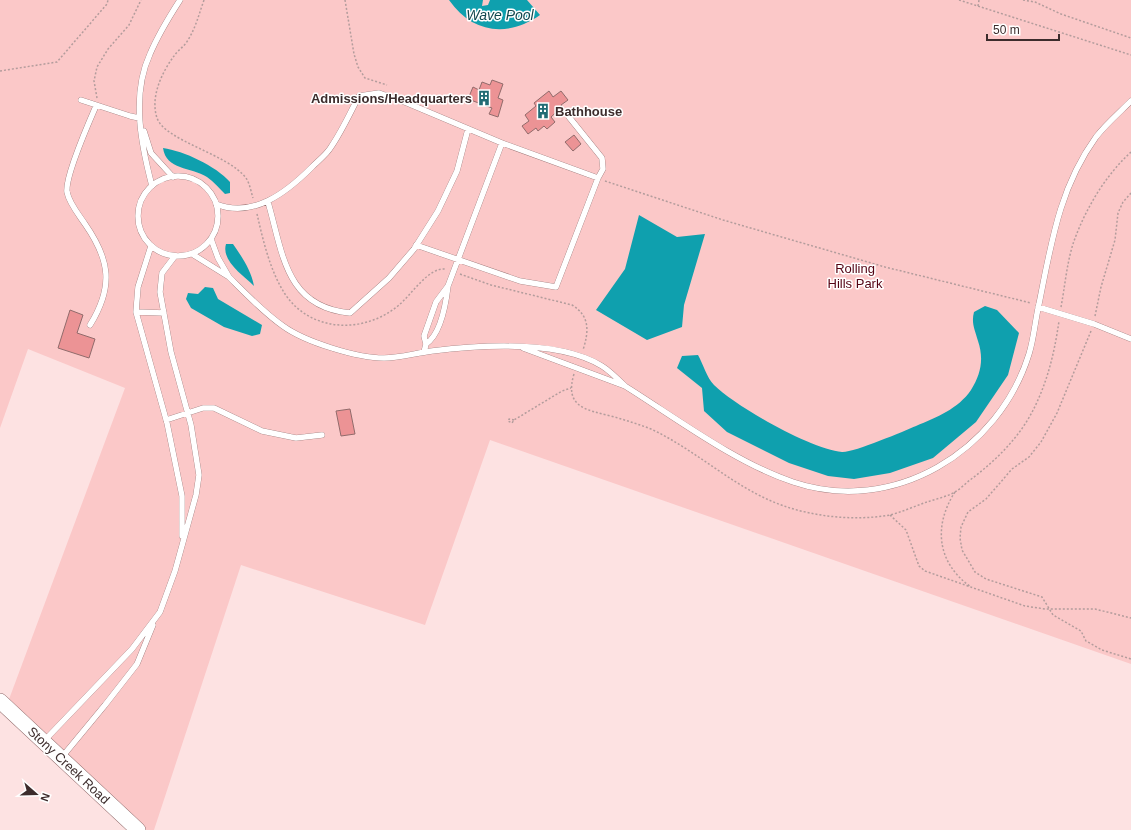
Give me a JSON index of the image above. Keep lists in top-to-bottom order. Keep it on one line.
{"streets":{"main road":["Stony Creek Road"]},"water":["Wave Pool"],"parks":["Rolling Hills Park"],"places":{"building":["Admissions/Headquarters","Bathhouse"]},"scale_bar":"50 m","north":"right"}
